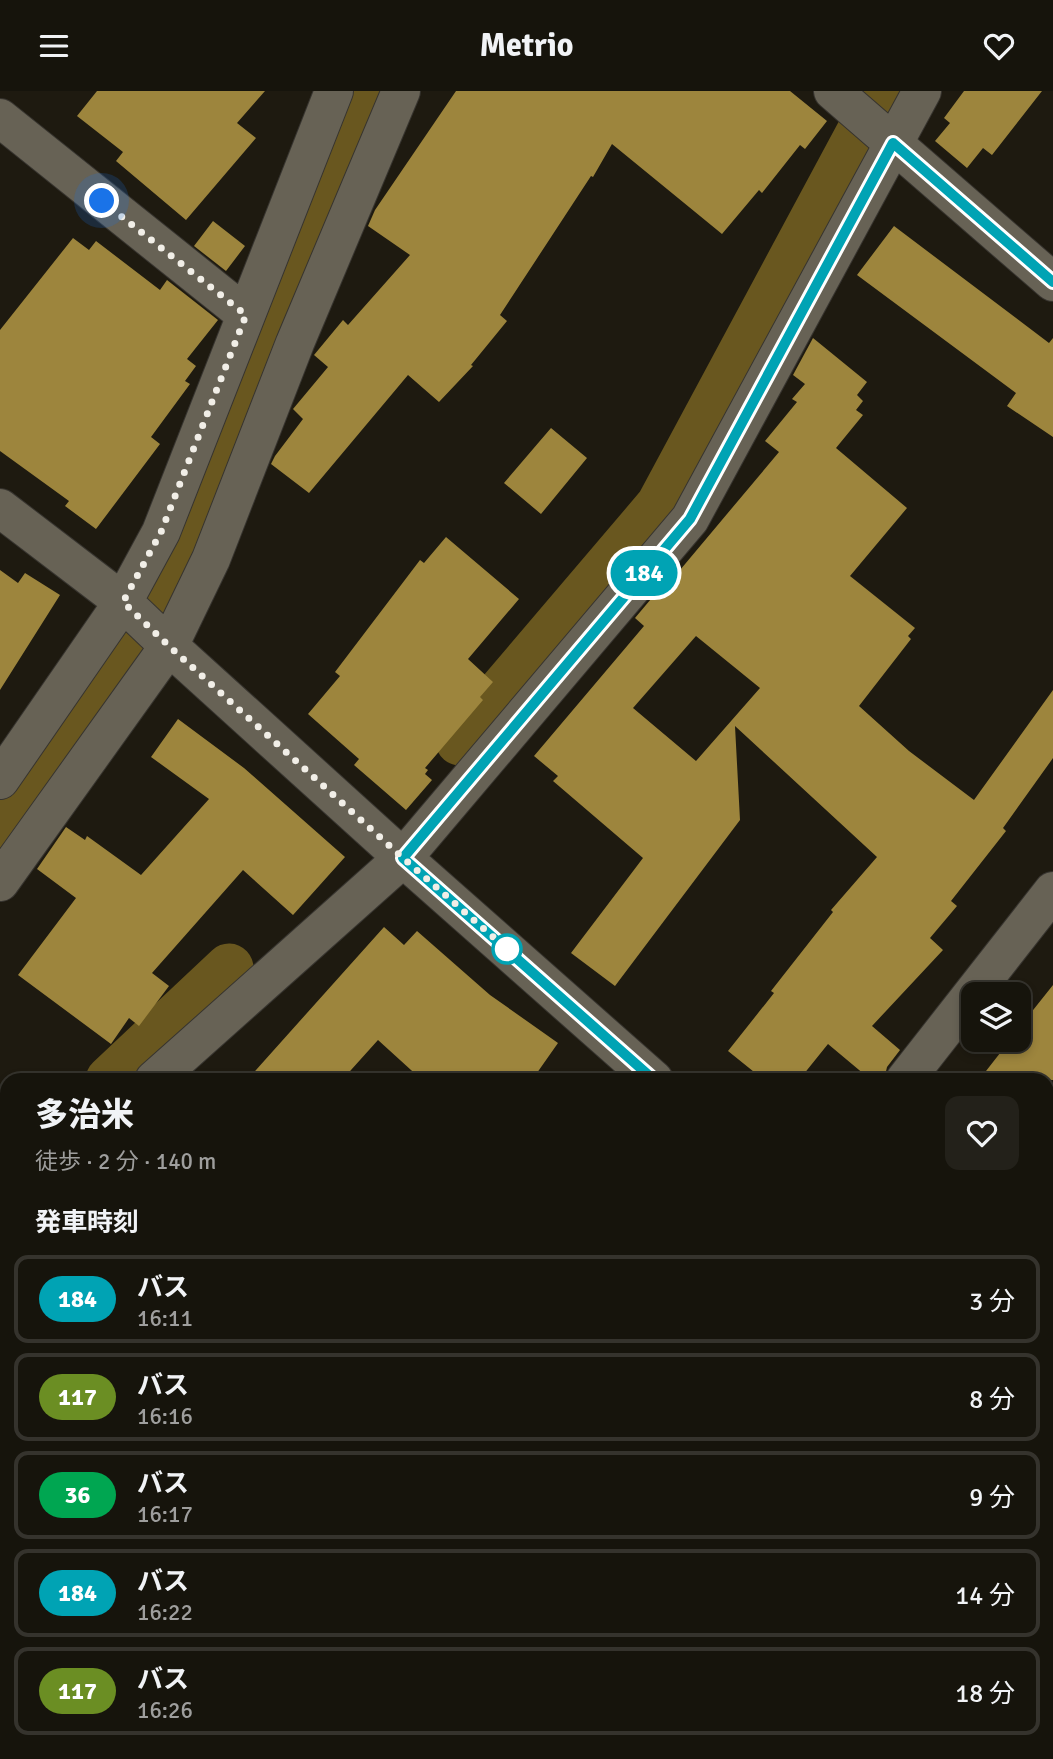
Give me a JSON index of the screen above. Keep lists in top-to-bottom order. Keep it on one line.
{"lines":["bus line 184"],"page":{"header":"Metrio","on_map":"184","heading":[["多治米","徒歩 · 2 分 · 140 m"],"発車時刻"],"list":[{"mark":"184","name":"バス","note":"16:11","value":"3 分"},{"mark":"117","name":"バス","note":"16:16","value":"8 分"},{"mark":"36","name":"バス","note":"16:17","value":"9 分"},{"mark":"184","name":"バス","note":"16:22","value":"14 分"},{"mark":"117","name":"バス","note":"16:26","value":"18 分"}]}}
